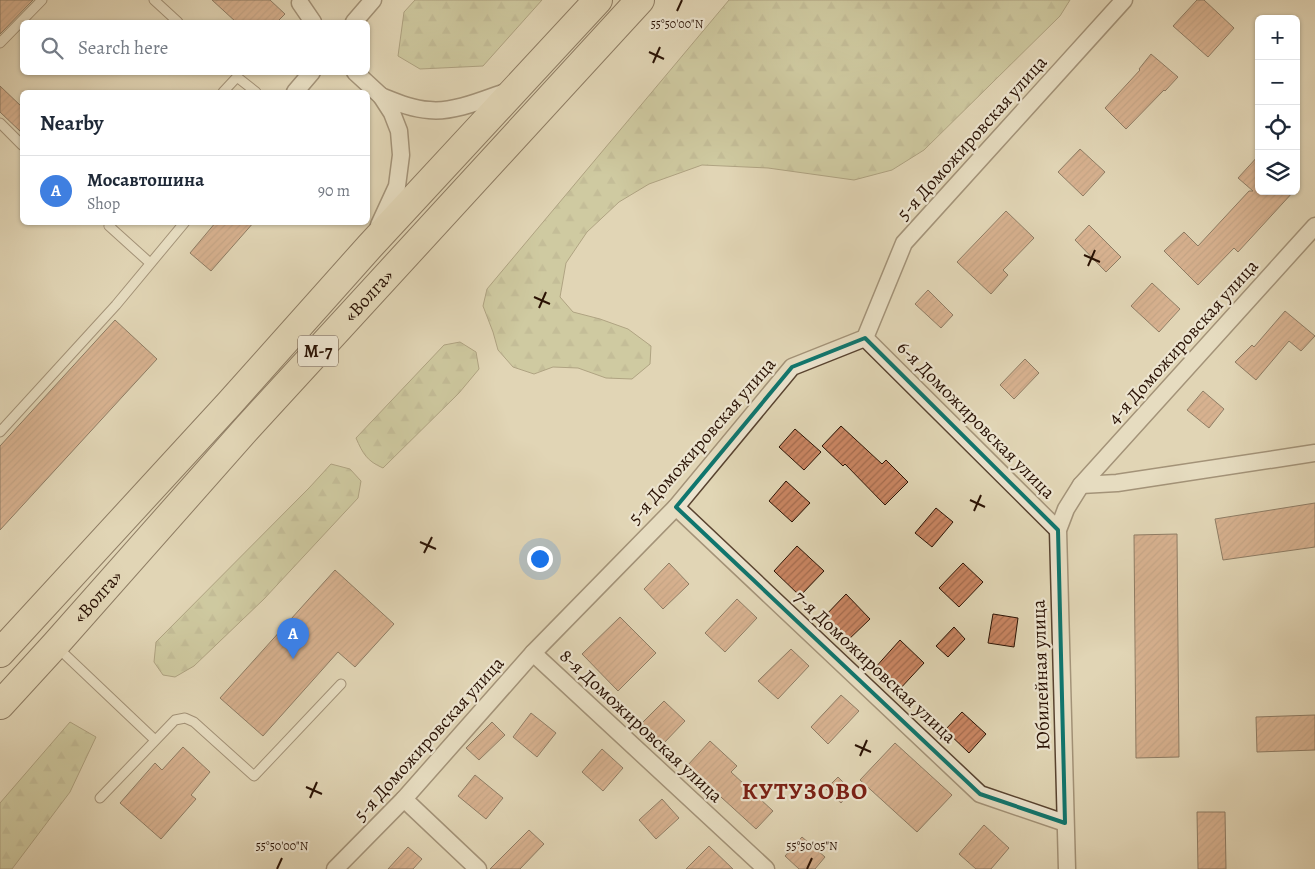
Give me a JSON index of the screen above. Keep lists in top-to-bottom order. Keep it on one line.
{"streets":{"highway":["«Волга»","М-7"],"street":["5-я Доможировская улица","4-я Доможировская улица","6-я Доможировская улица","7-я Доможировская улица","Юбилейная улица","8-я Доможировская улица"]},"crossings":[["5-я Доможировская улица","6-я Доможировская улица"],["5-я Доможировская улица","7-я Доможировская улица"],["5-я Доможировская улица","8-я Доможировская улица"],["4-я Доможировская улица","Юбилейная улица"],["6-я Доможировская улица","Юбилейная улица"],["7-я Доможировская улица","Юбилейная улица"]],"districts":["КУТУЗОВО"],"page":{"map_buttons":["+","−"],"search":"Search here","heading":"Nearby","list":[{"mark":"A","name":"Мосавтошина","note":"Shop","value":"90 m"}],"pins":"A"},"coordinates":["55°50'00\"N","55°50'05\"N"]}
